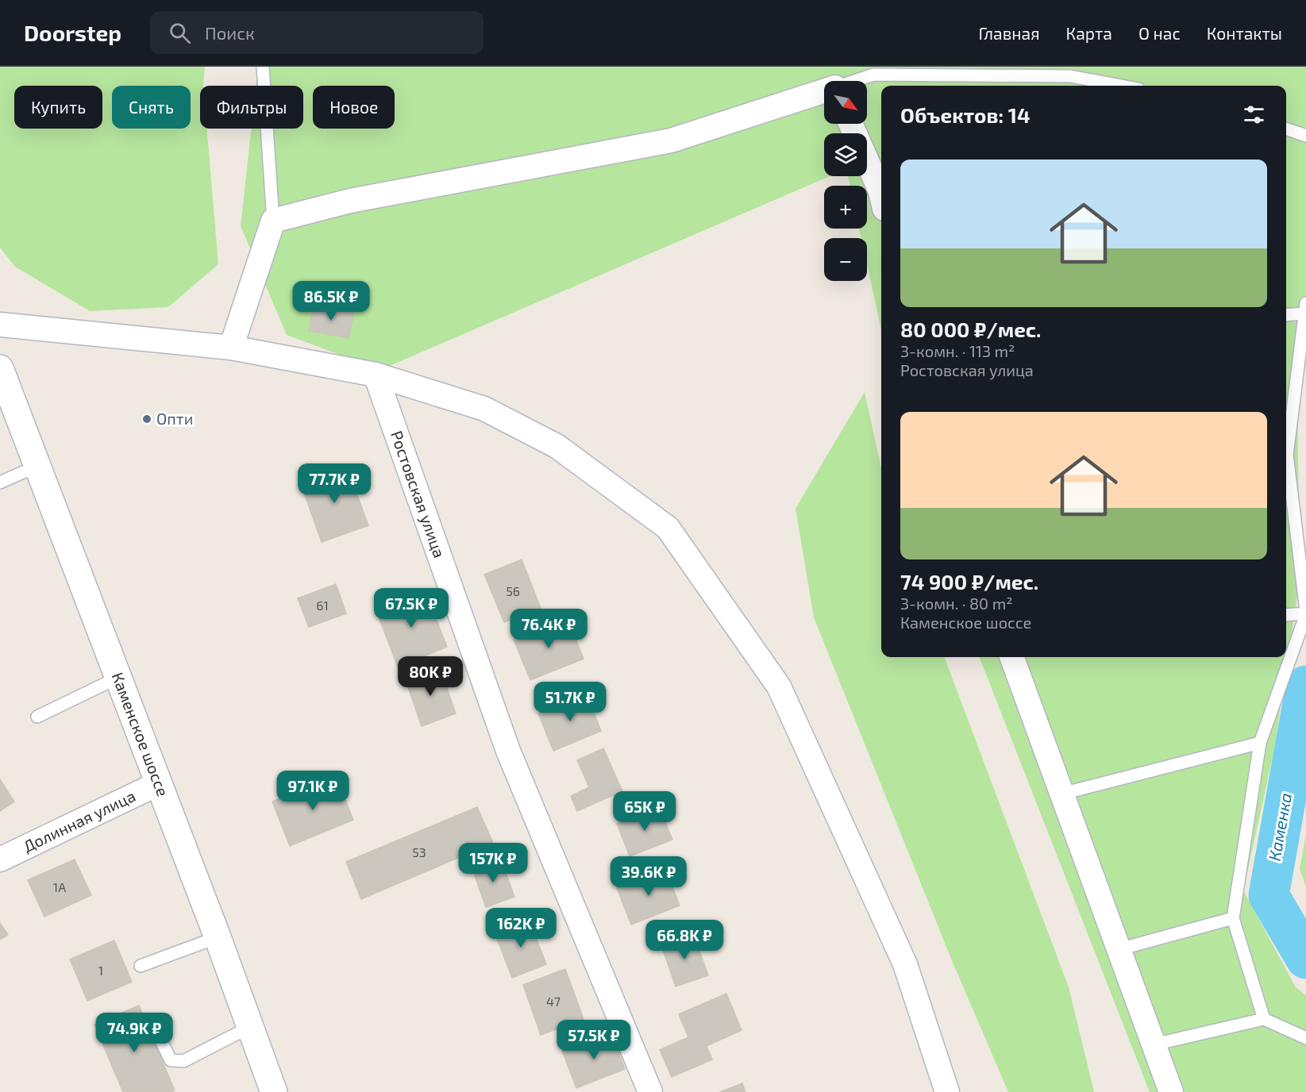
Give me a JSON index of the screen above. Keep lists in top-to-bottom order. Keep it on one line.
{"streets":{"street":["Ростовская улица","Каменское шоссе","Долинная улица"]},"crossings":[["Каменское шоссе","Долинная улица"]],"water":["Каменка"],"places":["Опти"],"house_numbers":["56","61","53","1А","1","47"],"north":"bottom right","page":{"header":"Doorstep","search":"Поиск","nav":["Главная","Карта","О нас","Контакты"],"map_buttons":["+","−"],"chip":["Купить","Снять","Фильтры","Новое"],"heading":"Объектов: 14","list":[{"name":"80 000 ₽/мес.","note":"3-комн. · 113 m² · Ростовская улица"},{"name":"74 900 ₽/мес.","note":"3-комн. · 80 m² · Каменское шоссе"}],"price":["86.5K ₽","77.7K ₽","67.5K ₽","76.4K ₽","80K ₽","51.7K ₽","97.1K ₽","65K ₽","157K ₽","39.6K ₽","162K ₽","66.8K ₽","74.9K ₽","57.5K ₽"]}}
